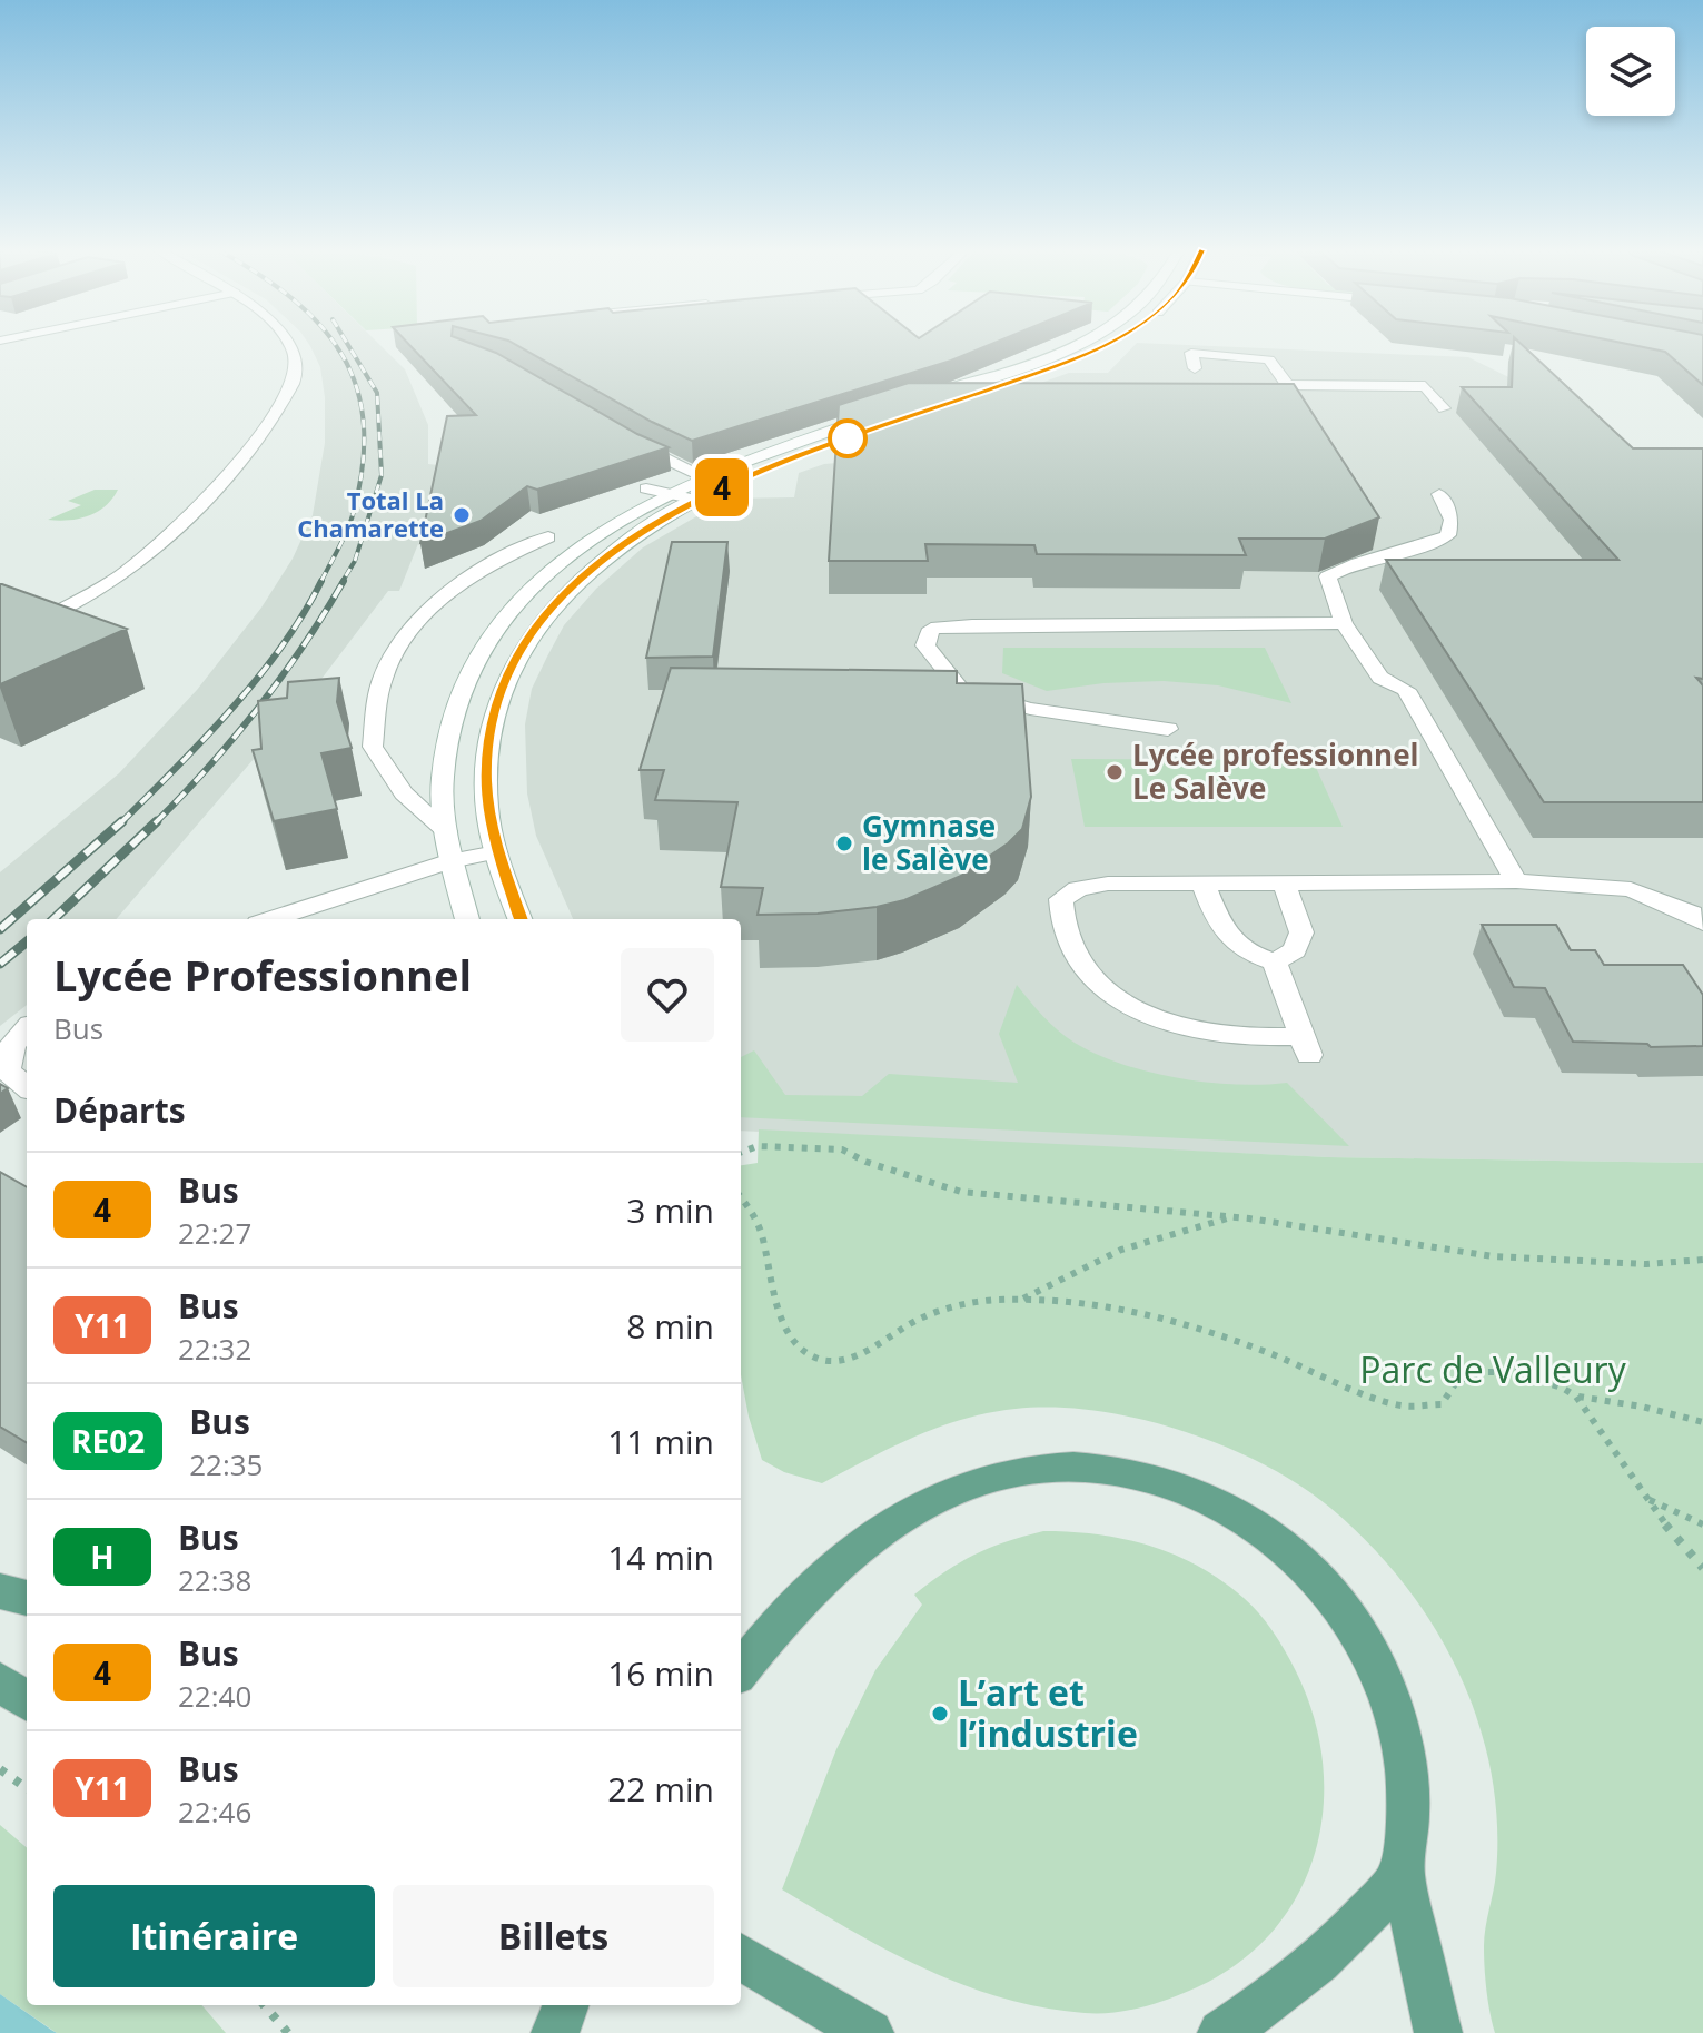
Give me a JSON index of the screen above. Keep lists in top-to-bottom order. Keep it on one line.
{"parks":["Parc de Valleury"],"places":["Total La Chamarette","Lycée professionnel Le Salève","Gymnase le Salève","L’art et l’industrie"],"lines":["bus line 4"],"page":{"on_map":"4","heading":[["Lycée Professionnel","Bus"],"Départs"],"list":[{"mark":"4","name":"Bus","note":"22:27","value":"3 min"},{"mark":"Y11","name":"Bus","note":"22:32","value":"8 min"},{"mark":"RE02","name":"Bus","note":"22:35","value":"11 min"},{"mark":"H","name":"Bus","note":"22:38","value":"14 min"},{"mark":"4","name":"Bus","note":"22:40","value":"16 min"},{"mark":"Y11","name":"Bus","note":"22:46","value":"22 min"}],"buttons":["Itinéraire","Billets"]}}
